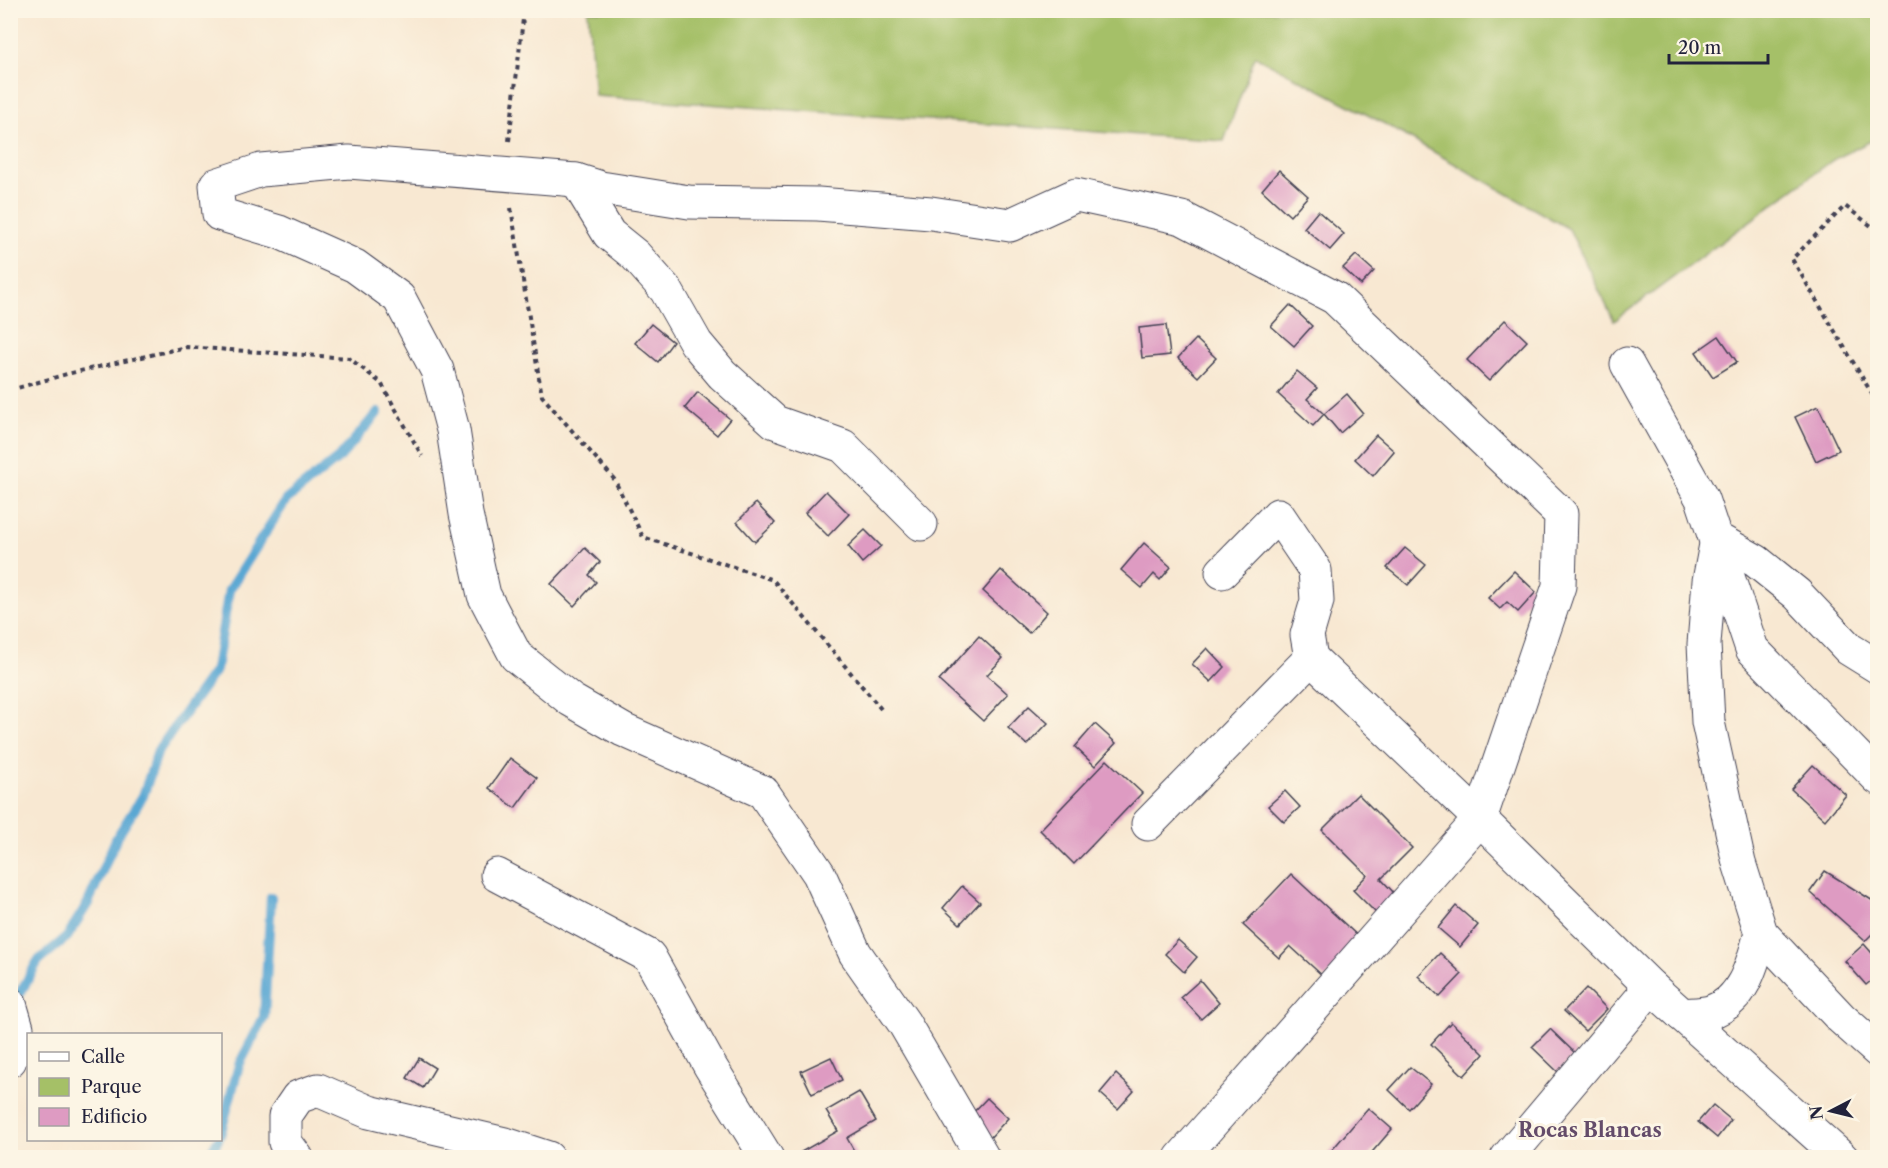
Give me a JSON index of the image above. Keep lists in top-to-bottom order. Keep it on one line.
{"districts":["Rocas Blancas"],"legend":["Calle","Parque","Edificio"],"scale_bar":"20 m","north":"left"}
